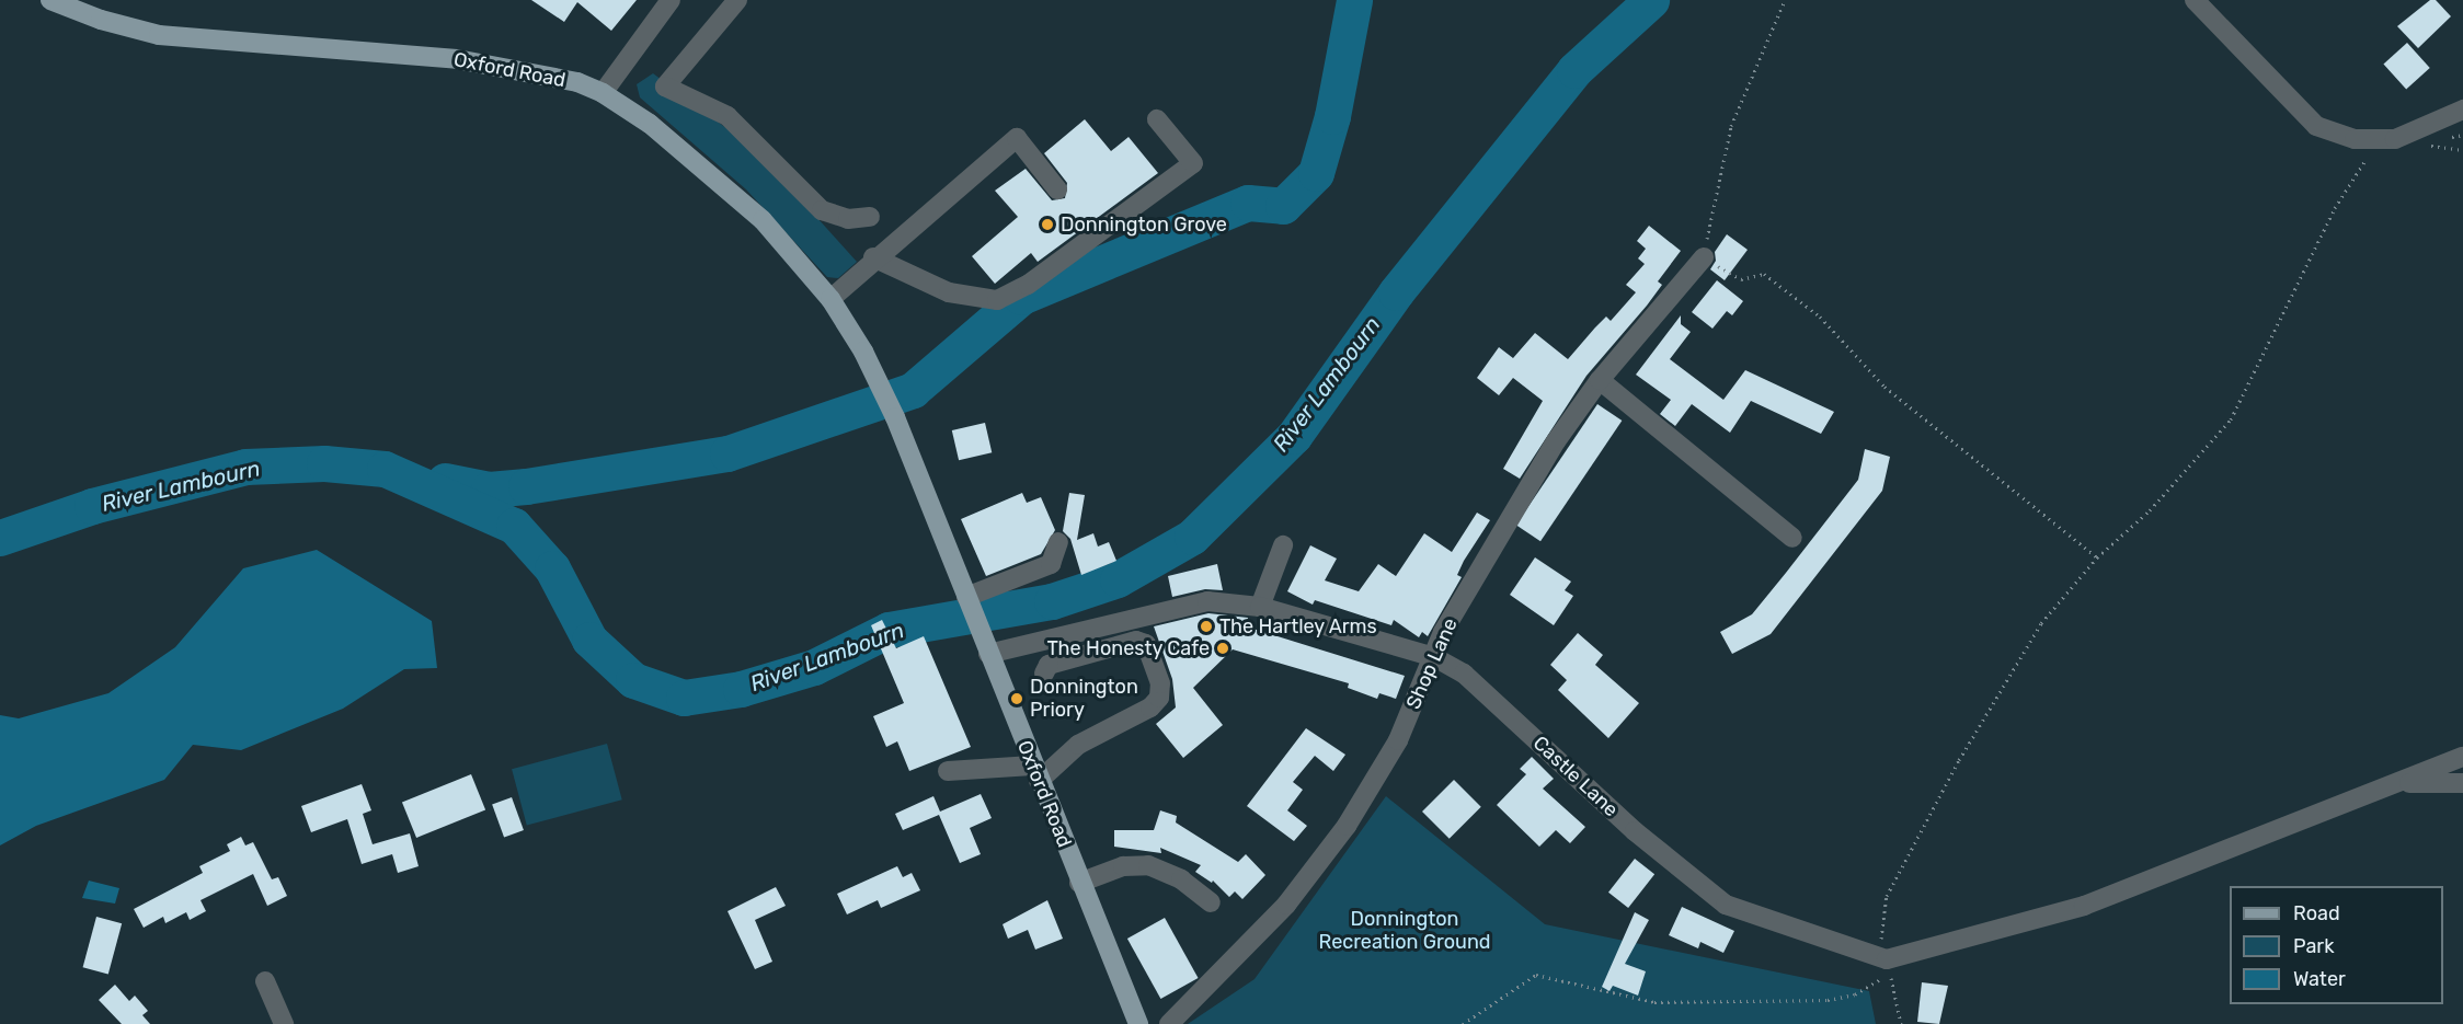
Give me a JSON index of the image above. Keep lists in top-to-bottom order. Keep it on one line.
{"streets":{"main road":["Oxford Road"],"street":["Shop Lane","Castle Lane"]},"crossings":[["Oxford Road","Castle Lane"],["Shop Lane","Castle Lane"]],"water":["River Lambourn"],"parks":["Donnington Recreation Ground"],"places":["Donnington Grove","The Hartley Arms","The Honesty Cafe","Donnington Priory"],"legend":["Road","Park","Water"]}
